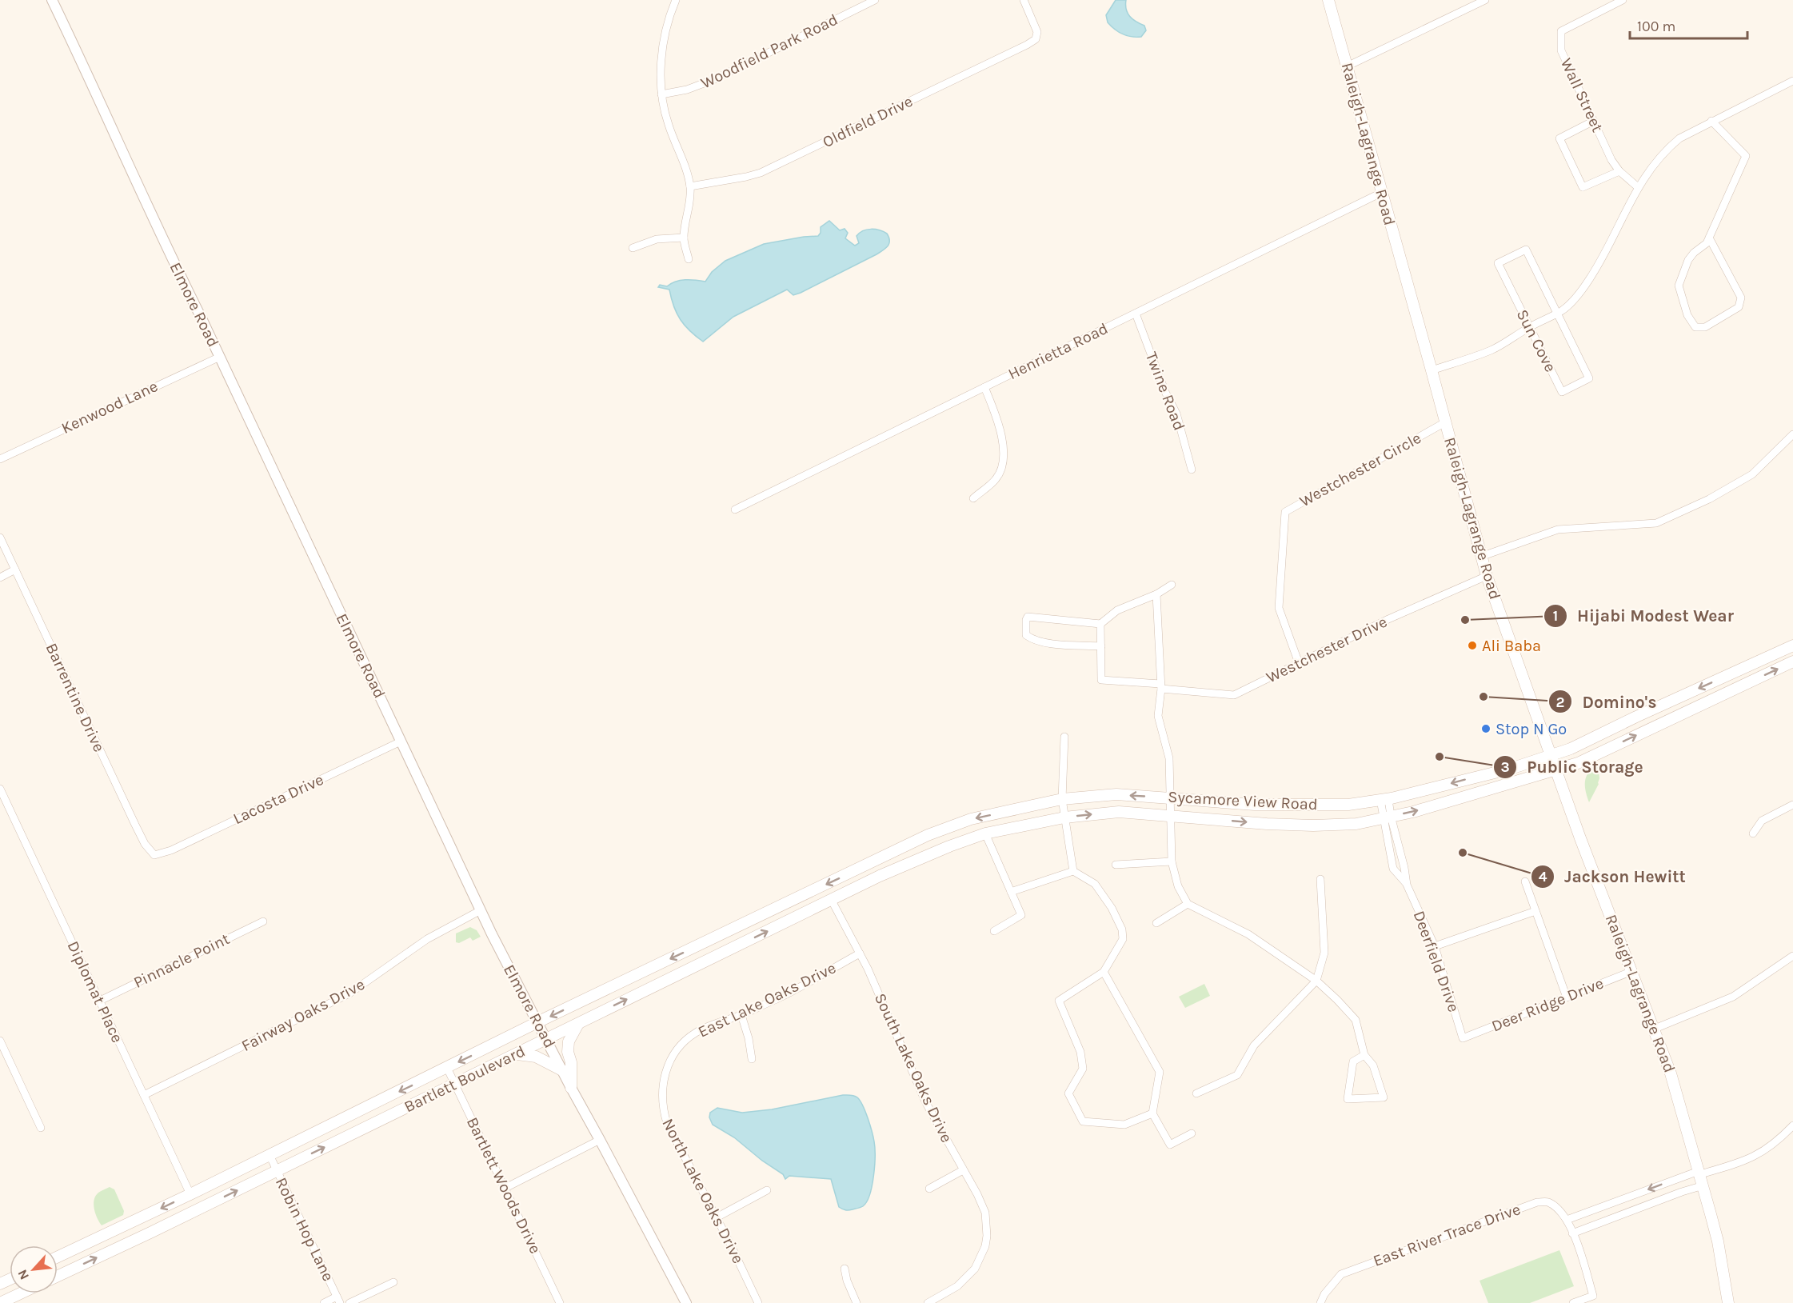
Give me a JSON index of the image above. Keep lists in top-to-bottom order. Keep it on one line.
{"streets":{"main road":["Raleigh-Lagrange Road","Sycamore View Road","Bartlett Boulevard"],"street":["Woodfield Park Road","Wall Street","Oldfield Drive","Elmore Road","Sun Cove","Henrietta Road","Twine Road","Kenwood Lane","Westchester Circle","Westchester Drive","Barrentine Drive","Lacosta Drive","Pinnacle Point","Deerfield Drive","Diplomat Place","East Lake Oaks Drive","Deer Ridge Drive","Fairway Oaks Drive","South Lake Oaks Drive","Bartlett Woods Drive","North Lake Oaks Drive","Robin Hop Lane","East River Trace Drive"]},"crossings":[["Raleigh-Lagrange Road","Henrietta Road"],["Raleigh-Lagrange Road","Westchester Circle"],["Raleigh-Lagrange Road","Westchester Drive"],["Raleigh-Lagrange Road","Sycamore View Road"],["Raleigh-Lagrange Road","Deer Ridge Drive"],["Elmore Road","Kenwood Lane"],["Elmore Road","Lacosta Drive"],["Elmore Road","Fairway Oaks Drive"],["Elmore Road","Bartlett Boulevard"],["Henrietta Road","Twine Road"],["Westchester Circle","Westchester Drive"],["Barrentine Drive","Lacosta Drive"],["Sycamore View Road","Deerfield Drive"],["Sycamore View Road","Bartlett Boulevard"],["Pinnacle Point","Diplomat Place"],["Deerfield Drive","Deer Ridge Drive"],["Diplomat Place","Fairway Oaks Drive"],["Diplomat Place","Bartlett Boulevard"],["East Lake Oaks Drive","South Lake Oaks Drive"],["East Lake Oaks Drive","North Lake Oaks Drive"],["South Lake Oaks Drive","Bartlett Boulevard"],["Bartlett Boulevard","Bartlett Woods Drive"],["Bartlett Boulevard","Robin Hop Lane"]],"places":["Hijabi Modest Wear","Ali Baba","Domino's","Stop N Go","Public Storage","Jackson Hewitt"],"scale_bar":"100 m","north":"bottom left"}
